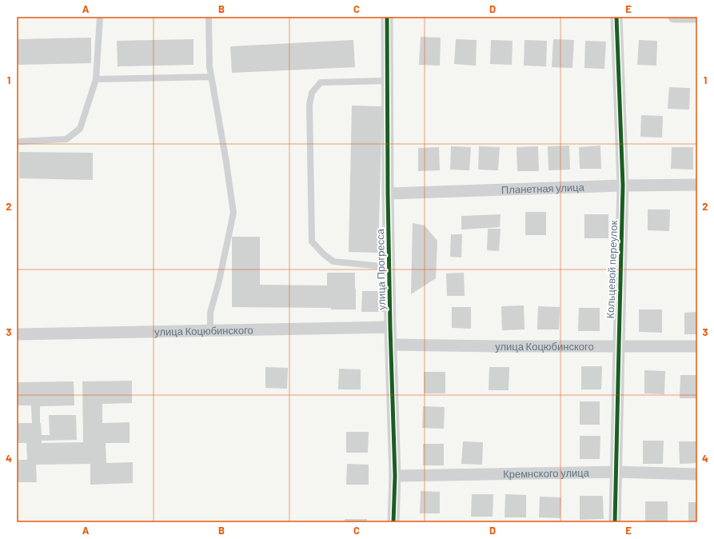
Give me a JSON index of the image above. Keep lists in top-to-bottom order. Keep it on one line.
{"streets":{"street":["Планетная улица","улица Прогресса","Кольцевой переулок","улица Коцюбинского","Кремнского улица"]},"crossings":[["Планетная улица","улица Прогресса"],["Планетная улица","Кольцевой переулок"],["улица Прогресса","улица Коцюбинского"],["улица Прогресса","Кремнского улица"],["Кольцевой переулок","улица Коцюбинского"],["Кольцевой переулок","Кремнского улица"]],"grid":{"columns":["A","B","C","D","E"],"rows":["1","2","3","4"]}}
